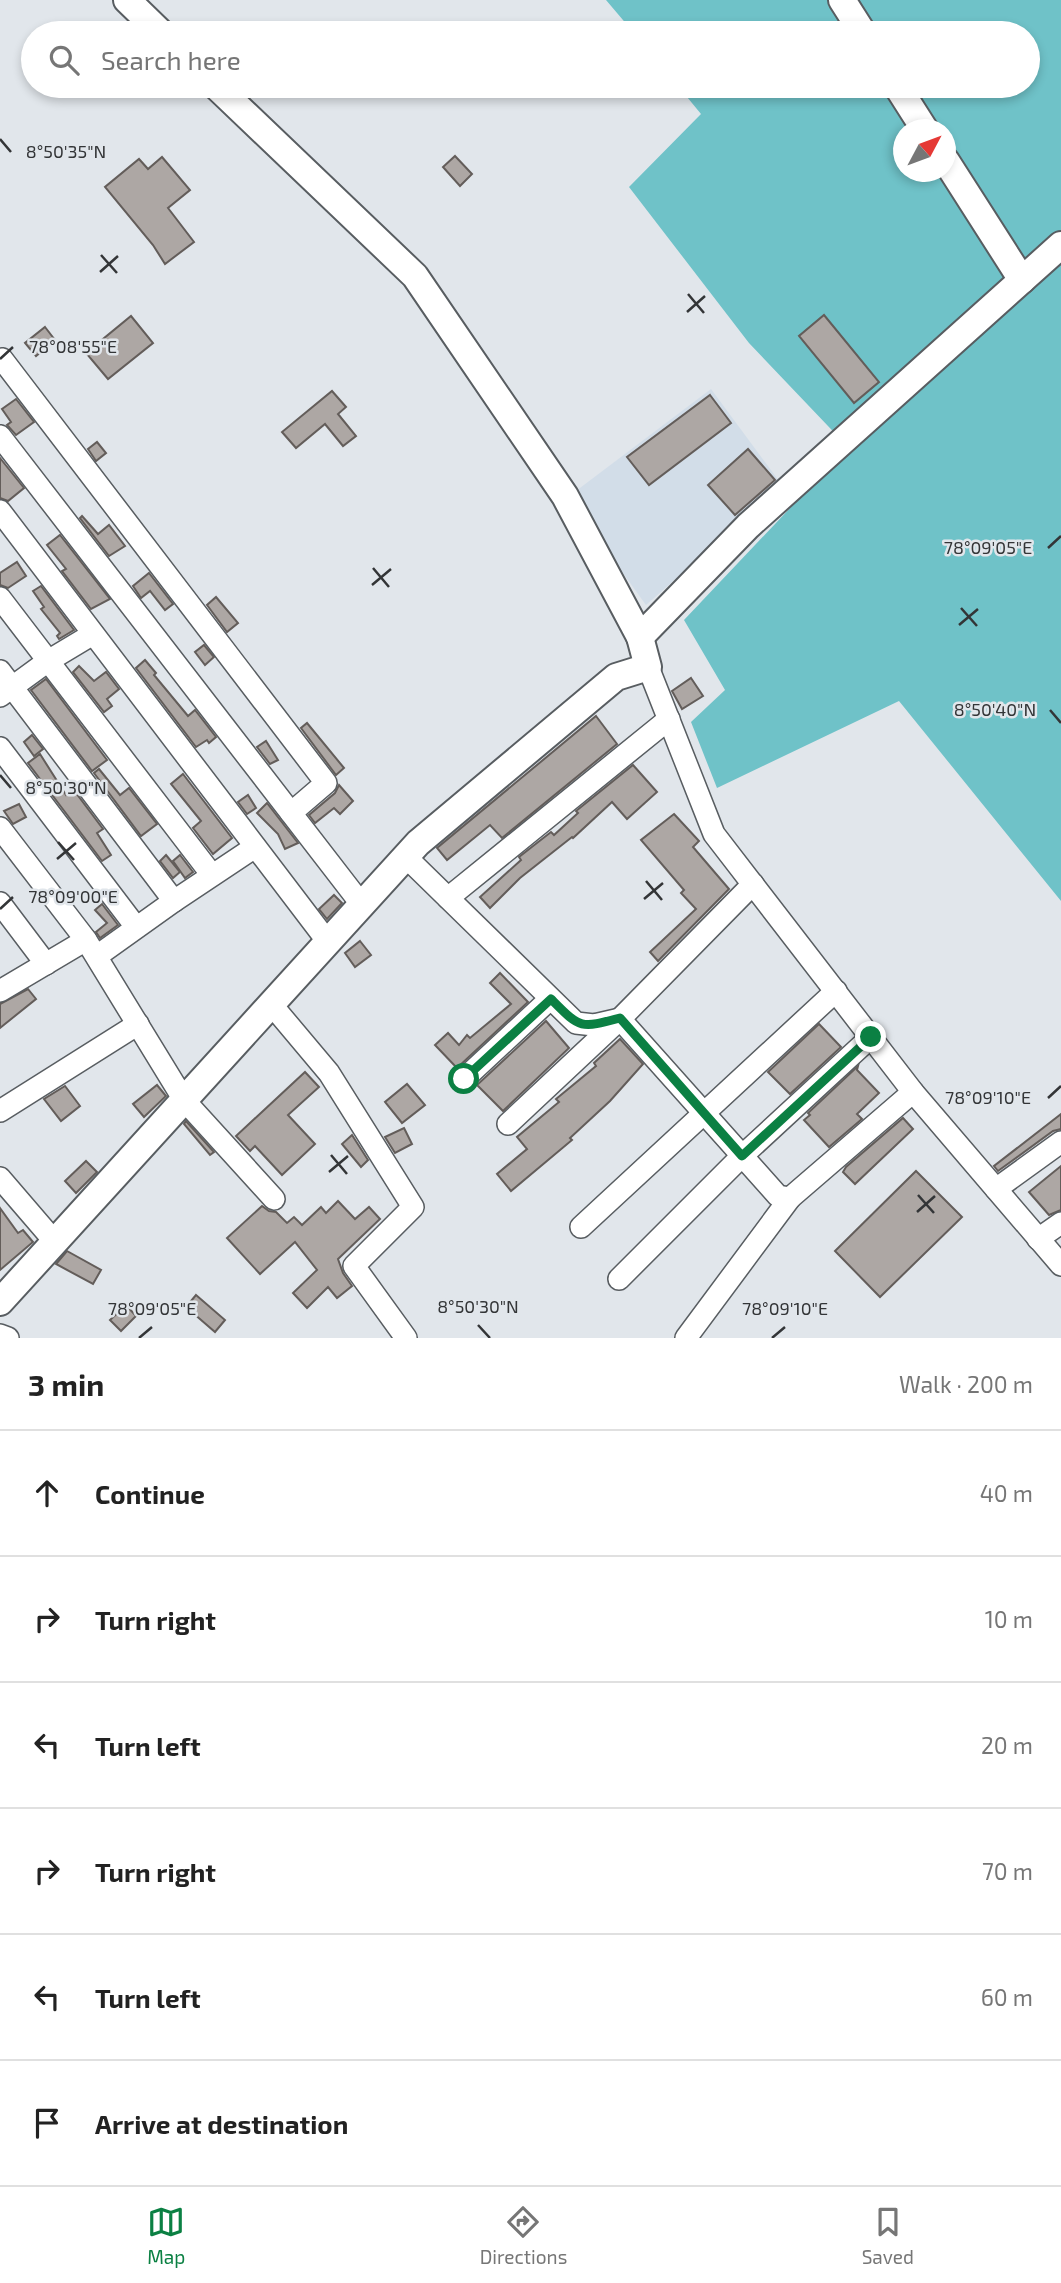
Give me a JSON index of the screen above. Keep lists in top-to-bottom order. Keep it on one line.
{"north":"top right","page":{"search":"Search here","heading":["3 min","Walk · 200 m"],"list":[["Continue","40 m"],["Turn right","10 m"],["Turn left","20 m"],["Turn right","70 m"],["Turn left","60 m"],"Arrive at destination"],"nav":["Map","Directions","Saved"]},"coordinates":["8°50'35\"N","78°08'55\"E","78°09'05\"E","8°50'40\"N","8°50'30\"N","78°09'00\"E","78°09'10\"E"]}
